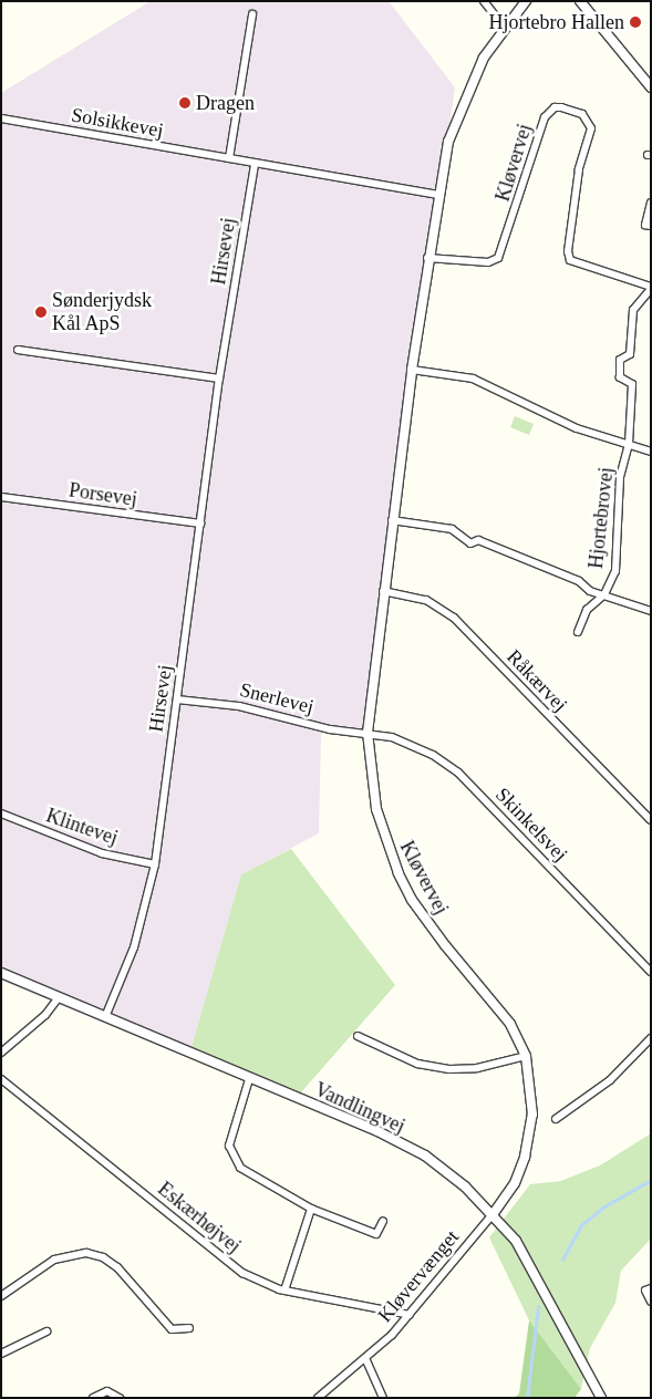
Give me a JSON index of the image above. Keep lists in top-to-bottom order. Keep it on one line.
{"streets":{"street":["Solsikkevej","Kløvervej","Hirsevej","Porsevej","Hjortebrovej","Råkærvej","Snerlevej","Skinkelsvej","Klintevej","Vandlingvej","Eskærhøjvej","Kløvervænget"]},"crossings":[["Solsikkevej","Kløvervej"],["Solsikkevej","Hirsevej"],["Kløvervej","Hjortebrovej"],["Kløvervej","Råkærvej"],["Kløvervej","Snerlevej"],["Kløvervej","Skinkelsvej"],["Kløvervej","Vandlingvej"],["Kløvervej","Kløvervænget"],["Hirsevej","Porsevej"],["Hirsevej","Snerlevej"],["Hirsevej","Klintevej"],["Hirsevej","Vandlingvej"],["Snerlevej","Skinkelsvej"],["Vandlingvej","Kløvervænget"],["Eskærhøjvej","Kløvervænget"]],"places":["Hjortebro Hallen","Dragen","Sønderjydsk Kål ApS"]}
